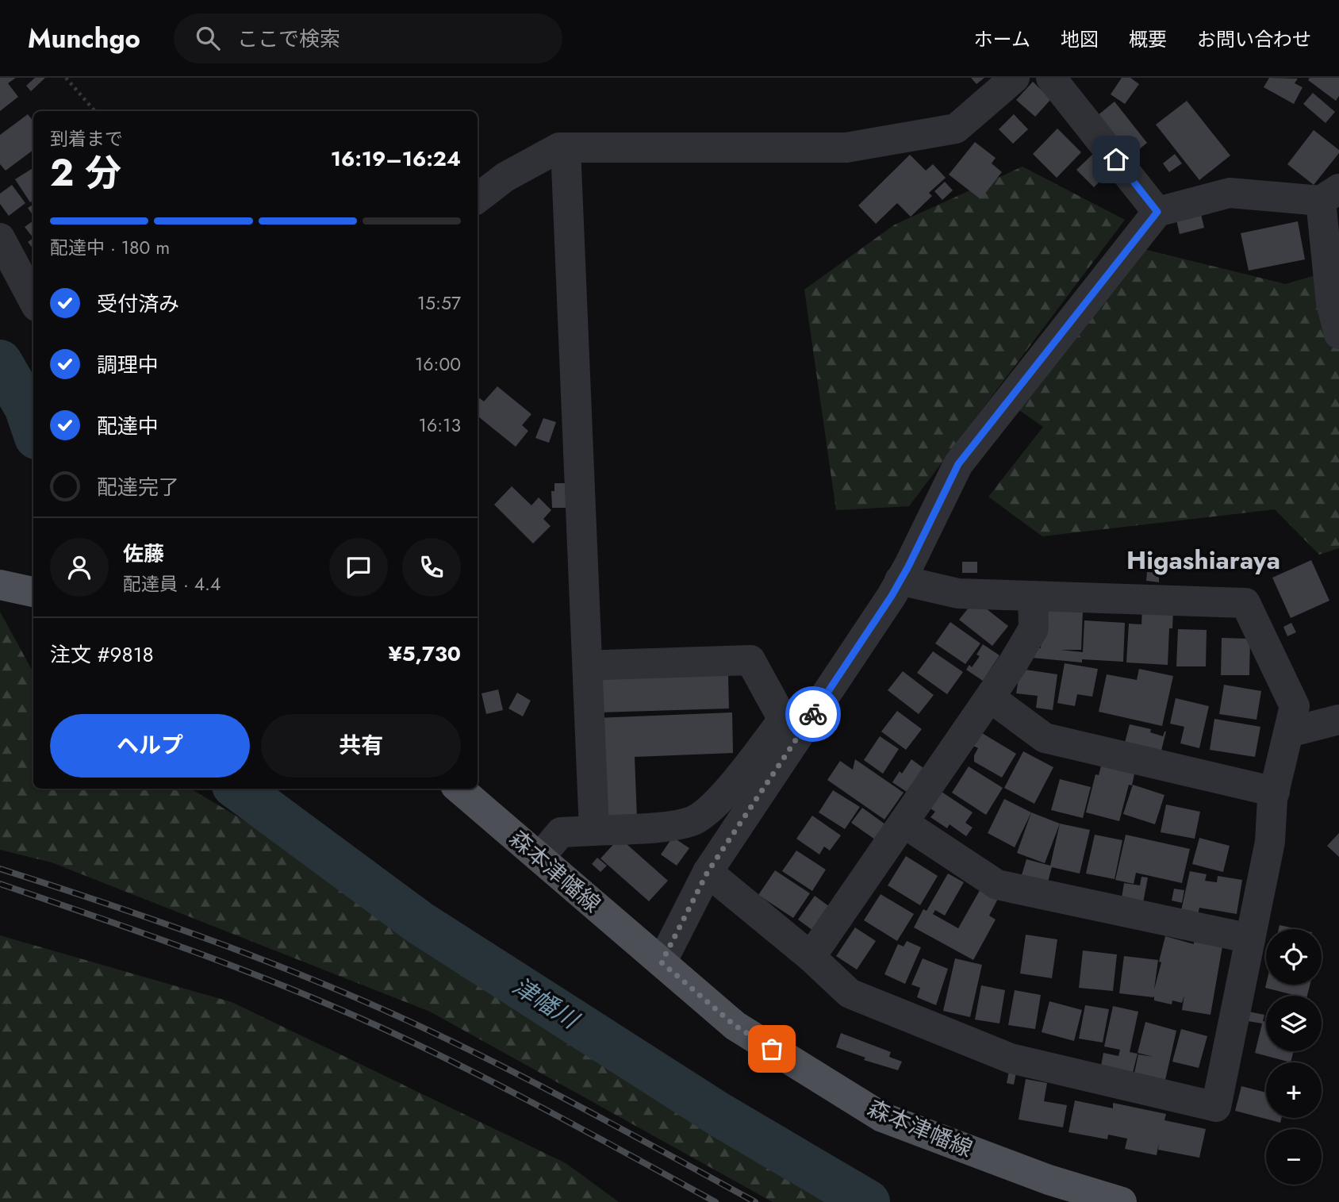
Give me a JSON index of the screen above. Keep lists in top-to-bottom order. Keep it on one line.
{"streets":{"main road":["森本津幡線"]},"districts":["Higashiaraya"],"water":["津幡川"],"page":{"header":"Munchgo","search":"ここで検索","nav":["ホーム","地図","概要","お問い合わせ"],"heading":["2 分","到着まで","16:19–16:24"],"panel":["佐藤","配達員 · 4.4","注文 #9818","¥5,730"],"bar":"配達中 · 180 m","list":[["受付済み","15:57"],["調理中","16:00"],["配達中","16:13"],"配達完了"],"buttons":["ヘルプ","共有"],"map_buttons":["+","−"]}}
